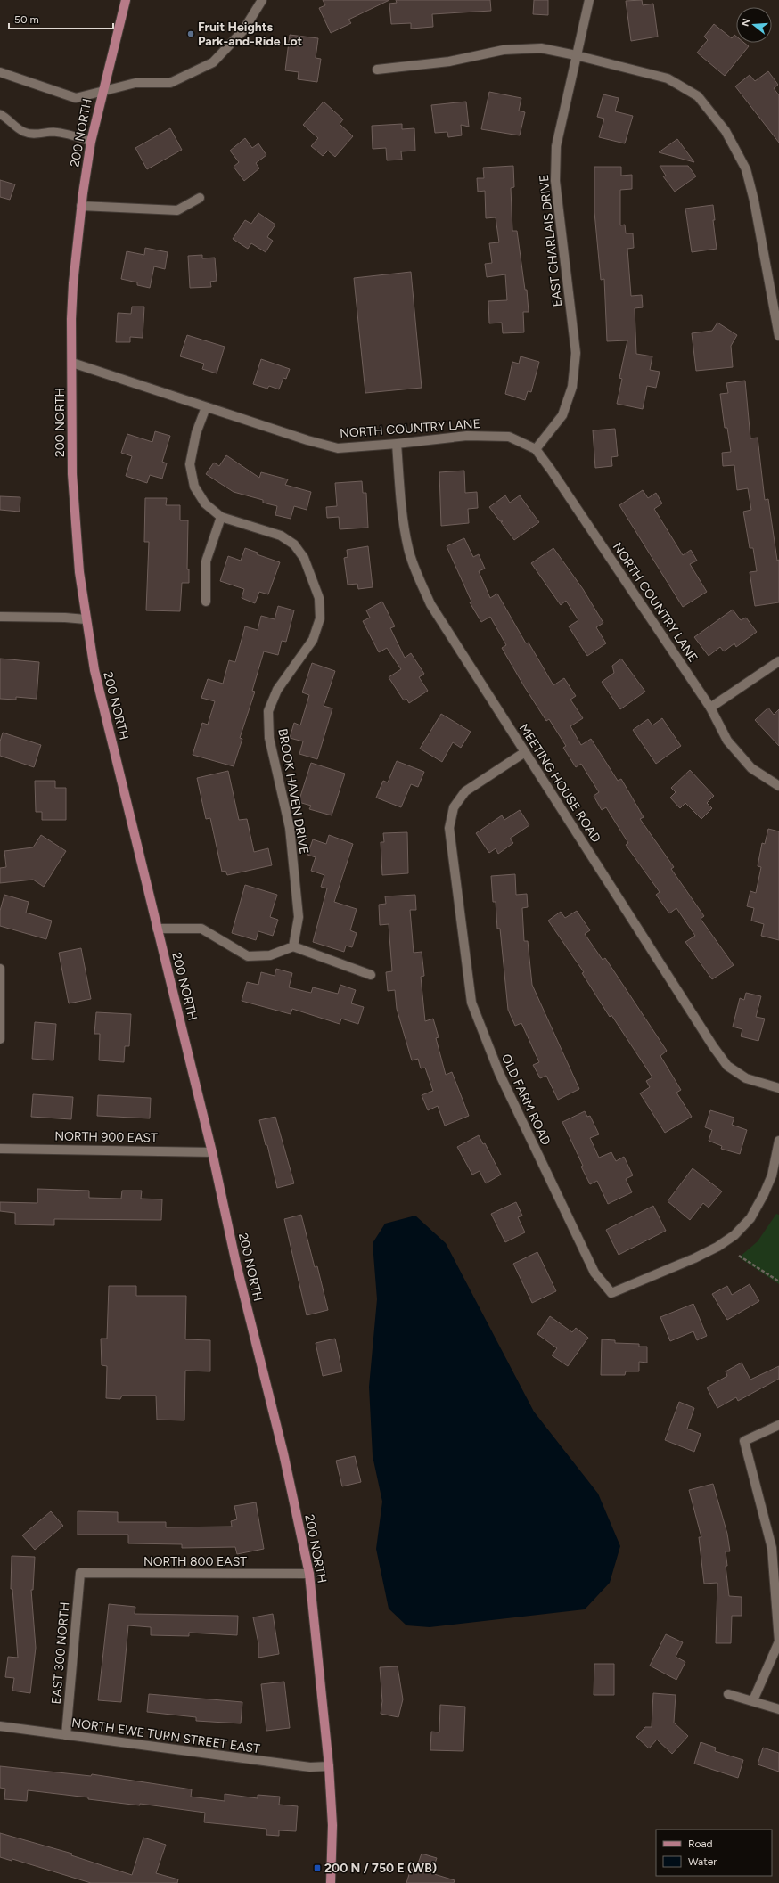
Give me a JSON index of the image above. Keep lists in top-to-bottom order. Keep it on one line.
{"streets":{"main road":["200 NORTH"],"street":["EAST CHARLAIS DRIVE","NORTH COUNTRY LANE","MEETING HOUSE ROAD","BROOK HAVEN DRIVE","OLD FARM ROAD","NORTH 900 EAST","NORTH 800 EAST","EAST 300 NORTH","NORTH EWE TURN STREET EAST"]},"crossings":[["200 NORTH","NORTH COUNTRY LANE"],["200 NORTH","NORTH 900 EAST"],["200 NORTH","NORTH 800 EAST"],["200 NORTH","NORTH EWE TURN STREET EAST"],["EAST CHARLAIS DRIVE","NORTH COUNTRY LANE"],["NORTH COUNTRY LANE","MEETING HOUSE ROAD"],["NORTH COUNTRY LANE","BROOK HAVEN DRIVE"],["MEETING HOUSE ROAD","OLD FARM ROAD"],["NORTH 800 EAST","EAST 300 NORTH"],["EAST 300 NORTH","NORTH EWE TURN STREET EAST"]],"places":{"other":["Fruit Heights Park-and-Ride Lot"],"transit":["200 N / 750 E (WB)"]},"legend":["Road","Water"],"scale_bar":"50 m","north":"left"}
